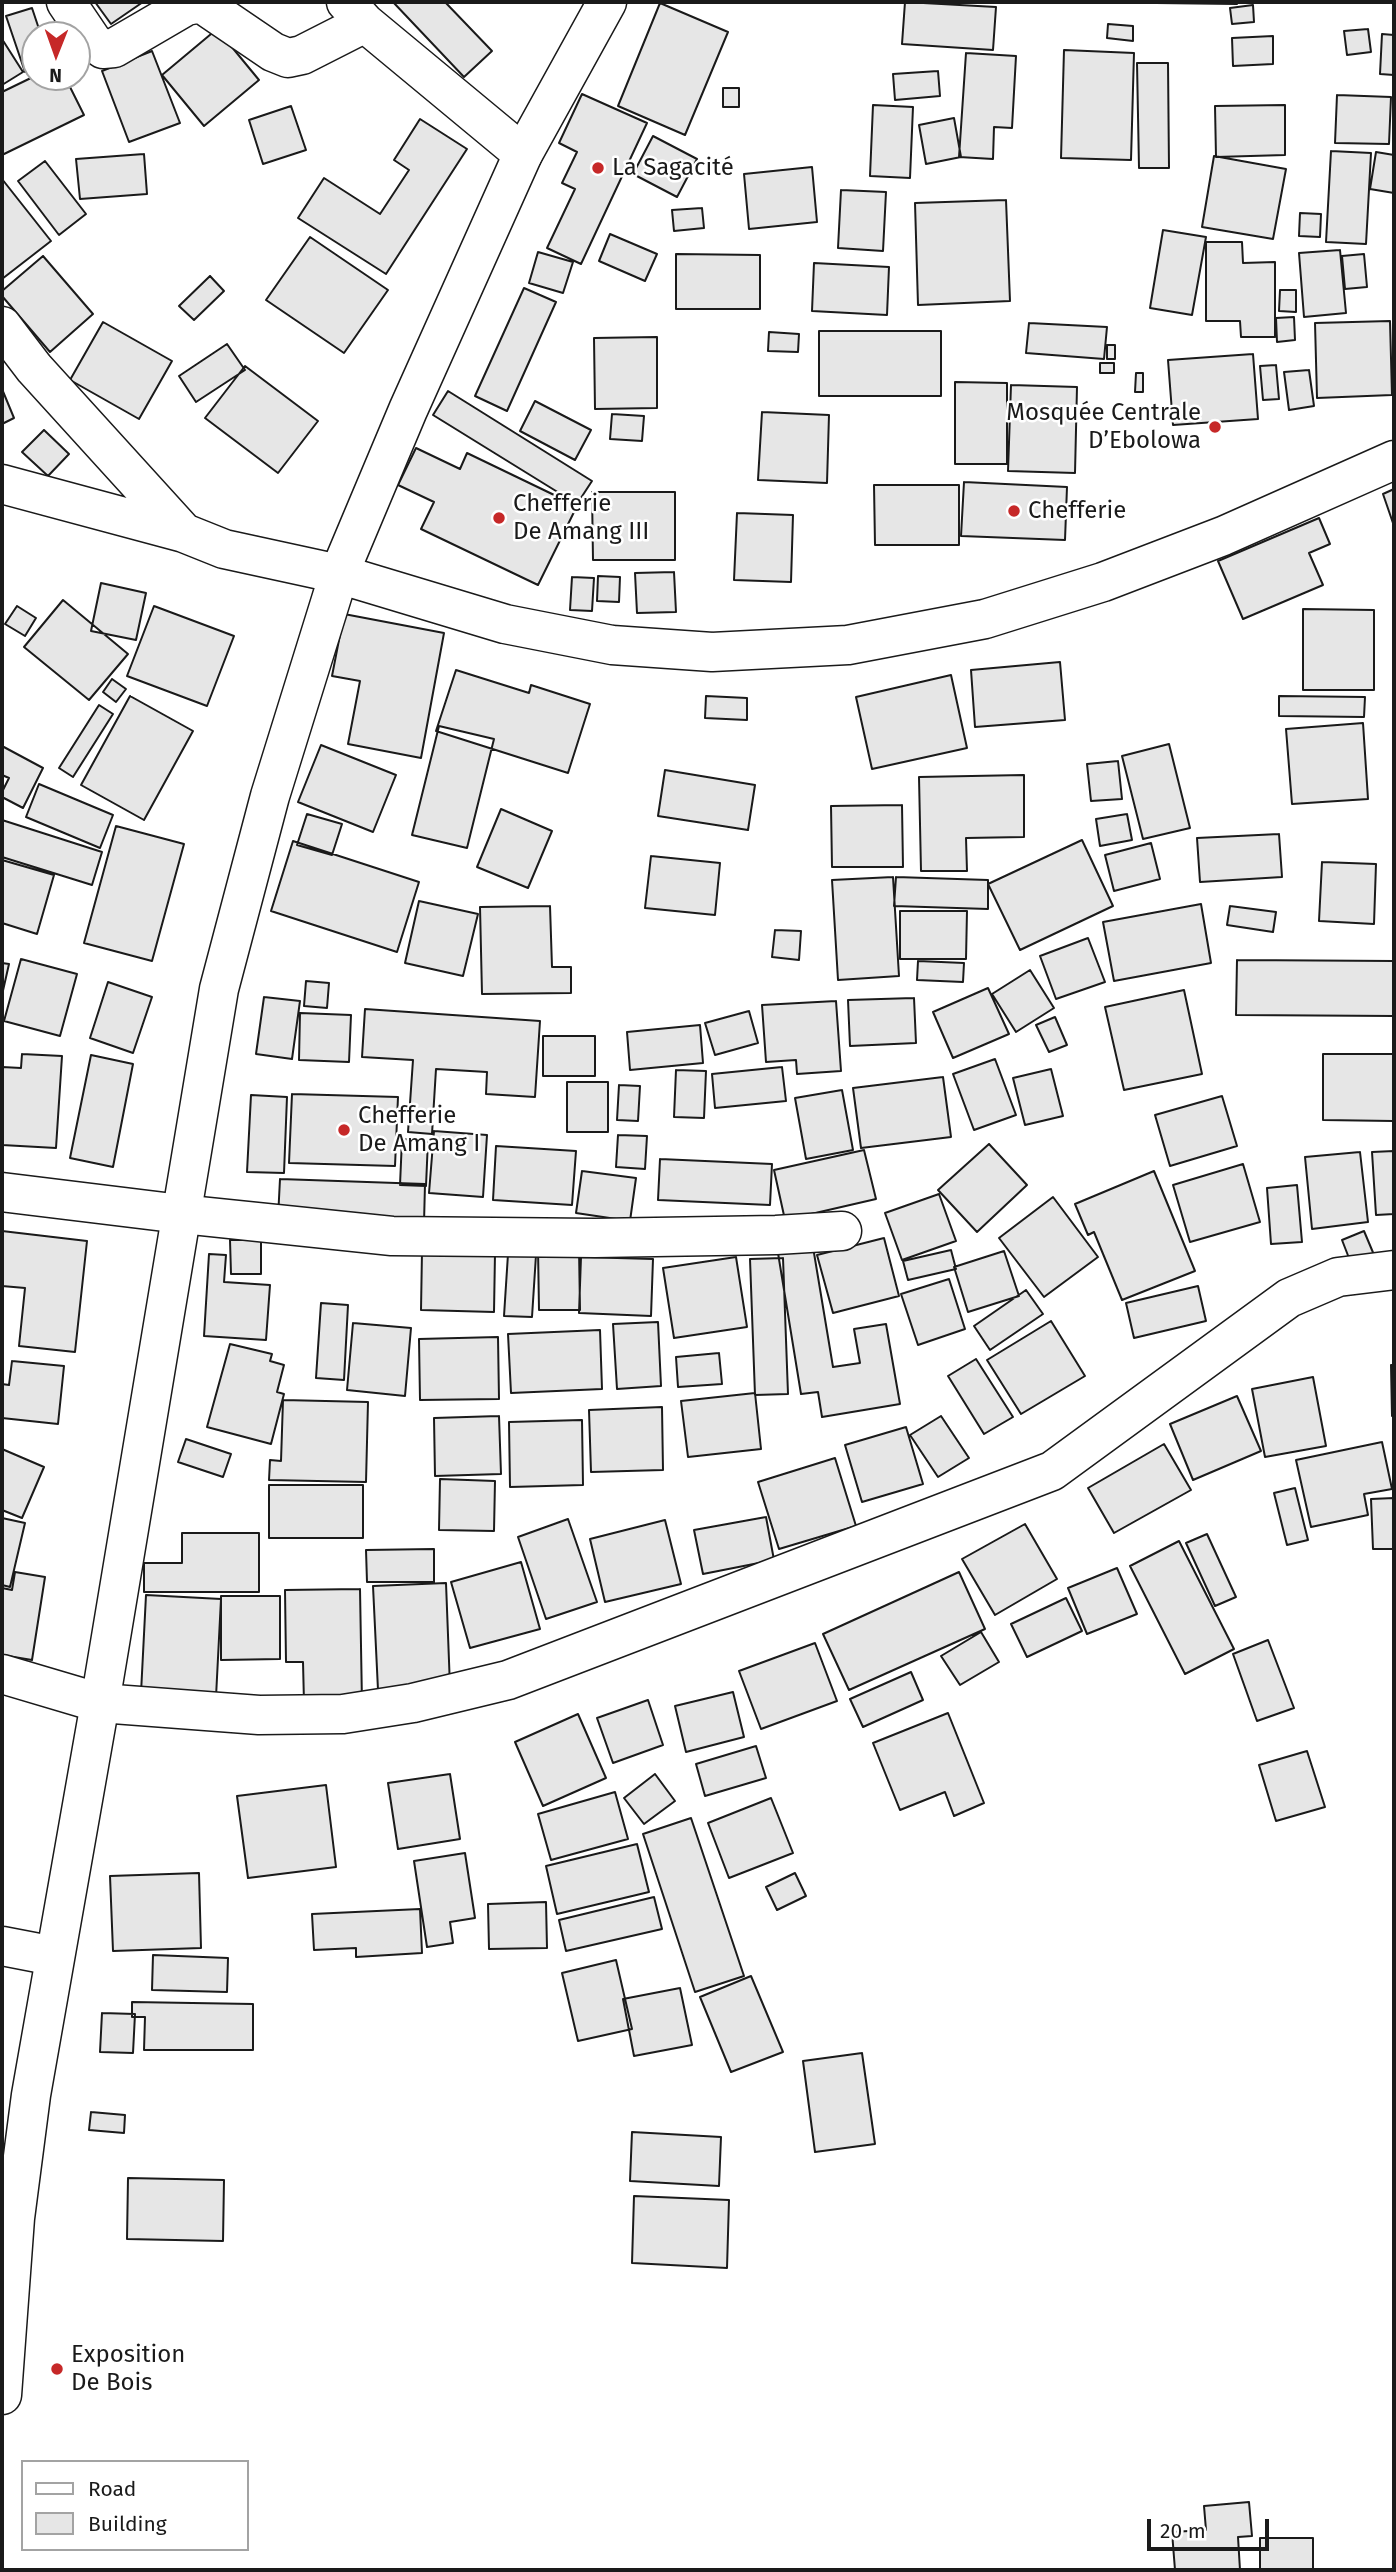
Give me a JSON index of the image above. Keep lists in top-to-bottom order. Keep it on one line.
{"places":["La Sagacité","Mosquée Centrale D’Ebolowa","Chefferie","Chefferie De Amang III","Chefferie De Amang I","Exposition De Bois"],"legend":["Road","Building"],"scale_bar":"20 m","north":"bottom"}
